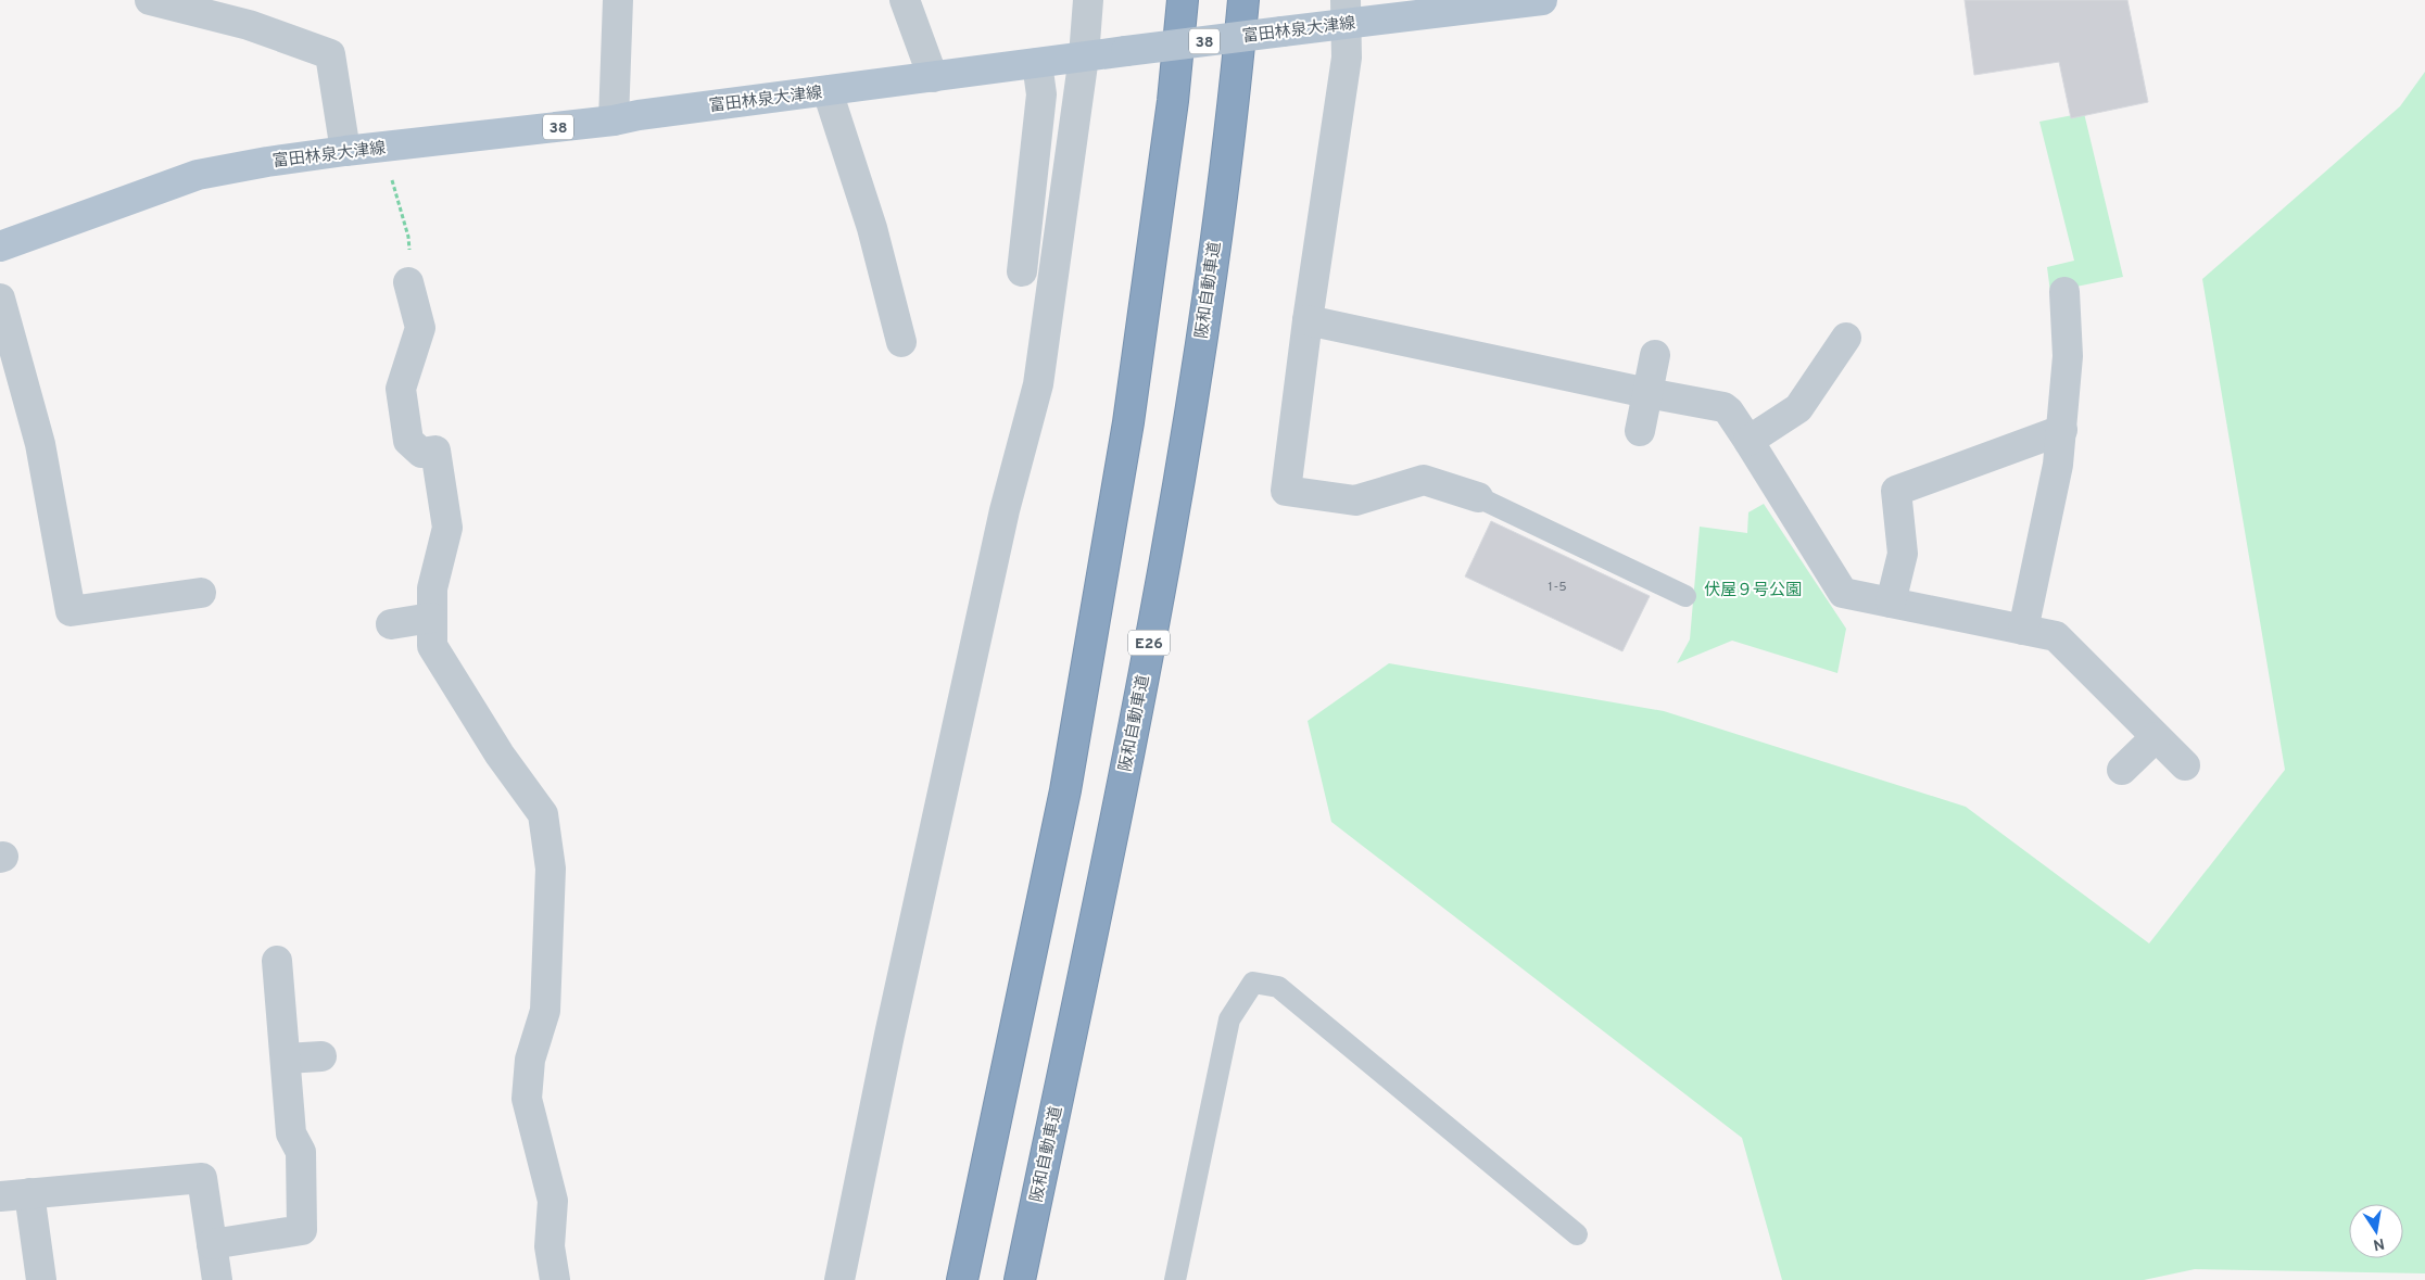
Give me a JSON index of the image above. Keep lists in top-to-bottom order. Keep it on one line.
{"streets":{"highway":["阪和自動車道","E26"],"main road":["富田林泉大津線","38"]},"parks":["伏屋９号公園"],"house_numbers":["1-5"],"north":"bottom"}
